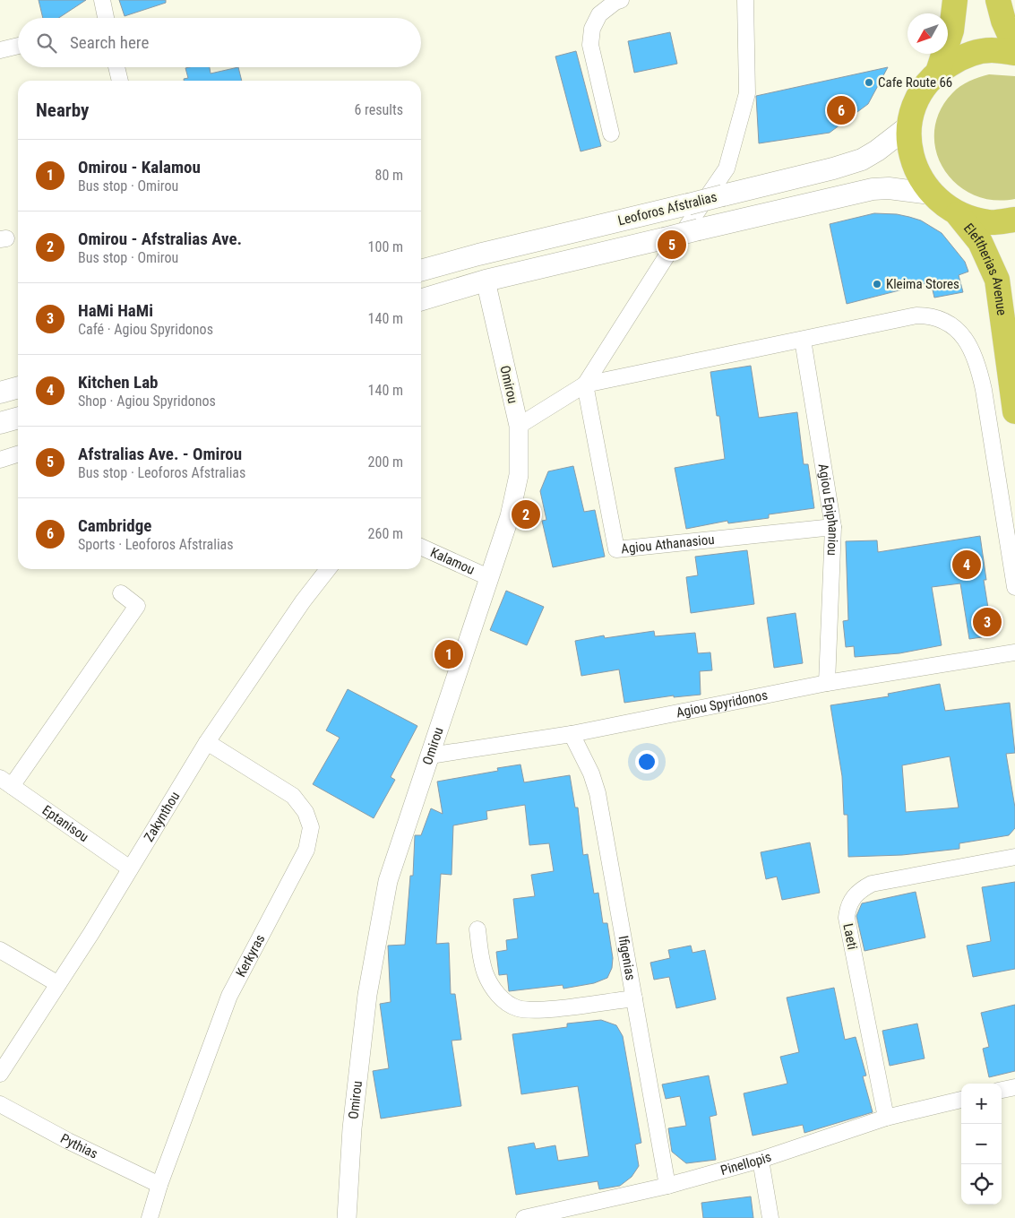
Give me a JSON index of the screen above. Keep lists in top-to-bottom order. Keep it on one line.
{"streets":{"highway":["Eleftherias Avenue"],"main road":["Leoforos Afstralias"],"street":["Omirou","Agiou Epiphaniou","Agiou Athanasiou","Kalamou","Agiou Spyridonos","Zakynthou","Eptanisou","Laeti","Kerkyras","Ifigenias","Pythias","Pinellopis"]},"crossings":[["Leoforos Afstralias","Omirou"],["Omirou","Kalamou"],["Omirou","Agiou Spyridonos"],["Agiou Epiphaniou","Agiou Athanasiou"],["Agiou Epiphaniou","Agiou Spyridonos"],["Agiou Spyridonos","Ifigenias"],["Zakynthou","Eptanisou"],["Zakynthou","Kerkyras"],["Laeti","Pinellopis"],["Kerkyras","Pythias"],["Ifigenias","Pinellopis"]],"places":["Cafe Route 66","Kleima Stores"],"north":"bottom left","page":{"search":"Search here","heading":["Nearby","6 results"],"pins":["6","5","2","4","3","1"],"list":[{"mark":"1","name":"Omirou - Kalamou","note":"Bus stop · Omirou","value":"80 m"},{"mark":"2","name":"Omirou - Afstralias Ave.","note":"Bus stop · Omirou","value":"100 m"},{"mark":"3","name":"HaMi HaMi","note":"Café · Agiou Spyridonos","value":"140 m"},{"mark":"4","name":"Kitchen Lab","note":"Shop · Agiou Spyridonos","value":"140 m"},{"mark":"5","name":"Afstralias Ave. - Omirou","note":"Bus stop · Leoforos Afstralias","value":"200 m"},{"mark":"6","name":"Cambridge","note":"Sports · Leoforos Afstralias","value":"260 m"}],"map_buttons":["+","−"]}}
